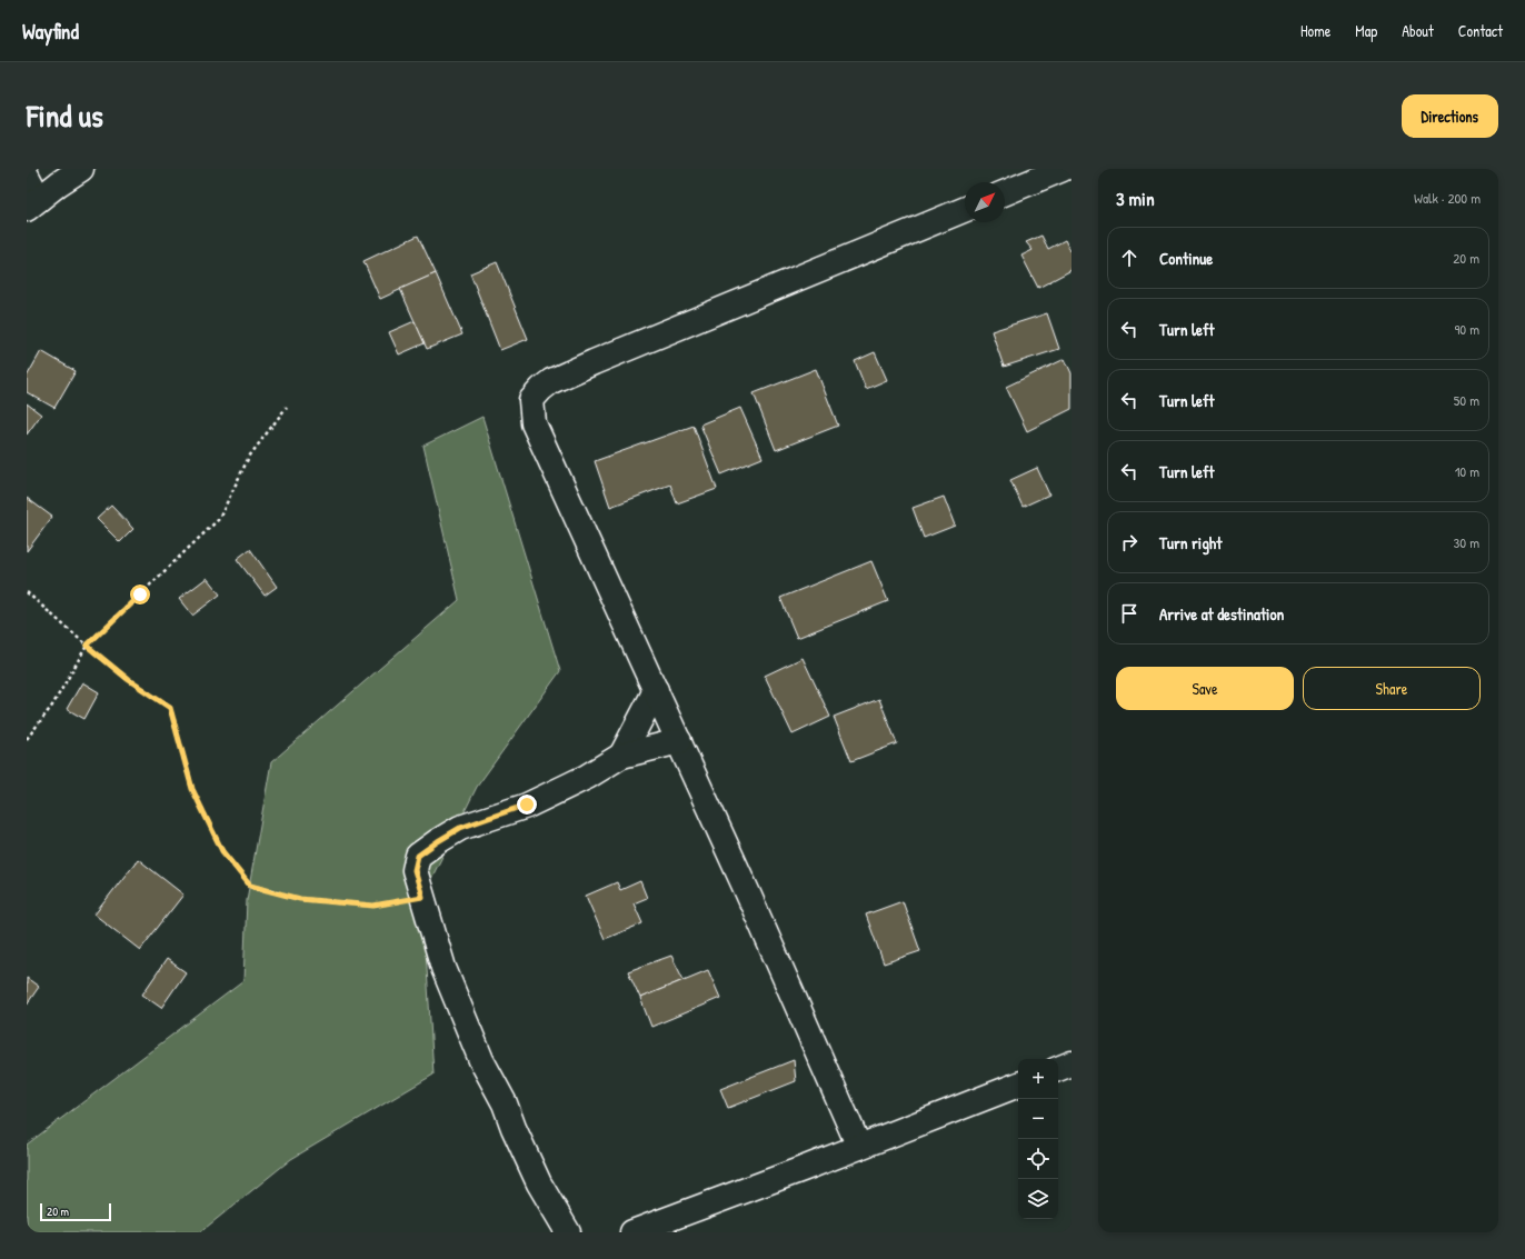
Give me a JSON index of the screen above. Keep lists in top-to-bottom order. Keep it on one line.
{"scale_bar":"20 m","north":"top right","page":{"header":"Wayfind","nav":["Home","Map","About","Contact"],"title":"Find us","buttons":["Directions",["Save","Share"]],"heading":["3 min","Walk · 200 m"],"list":[["Continue","20 m"],["Turn left","90 m"],["Turn left","50 m"],["Turn left","10 m"],["Turn right","30 m"],"Arrive at destination"],"map_buttons":["+","−"],"scale":"20 m"}}
